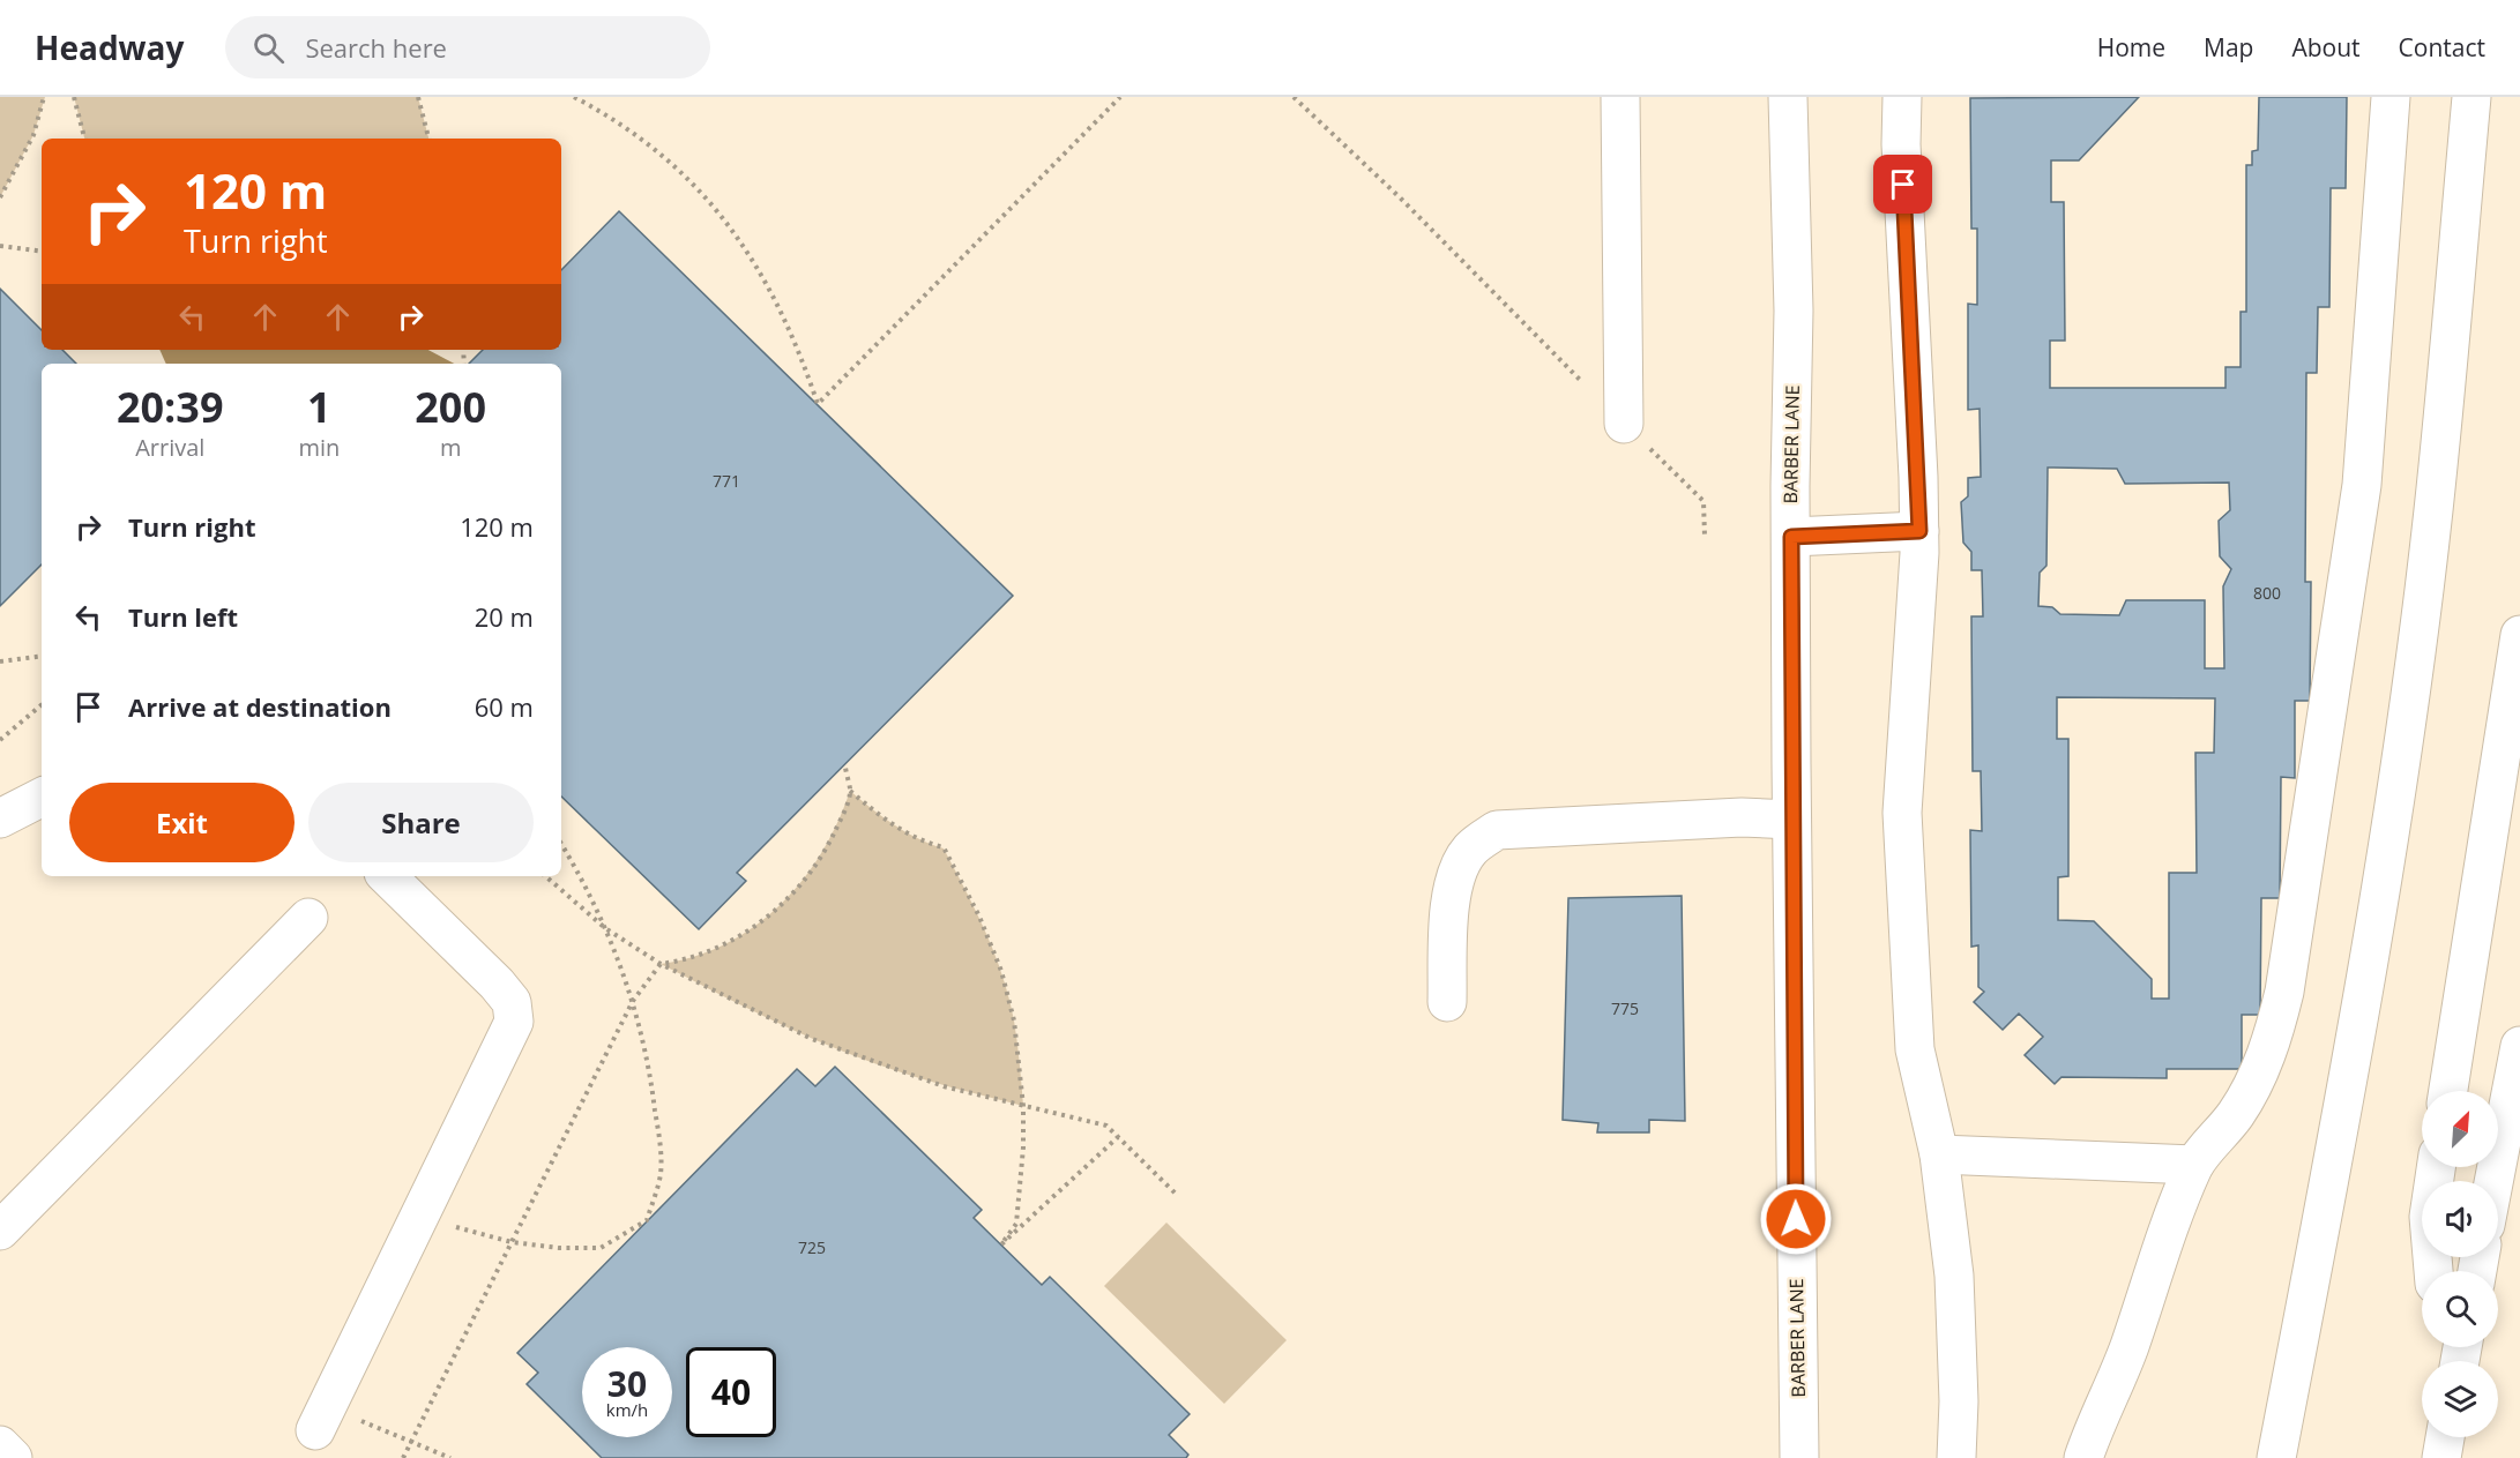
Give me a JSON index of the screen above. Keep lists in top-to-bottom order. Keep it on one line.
{"streets":{"main road":["BARBER LANE"]},"house_numbers":["771","800","775","725"],"north":"top right","page":{"header":"Headway","search":"Search here","nav":["Home","Map","About","Contact"],"turn":["120 m","Turn right"],"eta":["20:39","Arrival","1","min","200","m"],"list":[{"name":"Turn right","value":"120 m"},{"name":"Turn left","value":"20 m"},{"name":"Arrive at destination","value":"60 m"}],"buttons":["Exit","Share"],"speed":"30 km/h","limit":"40"}}
